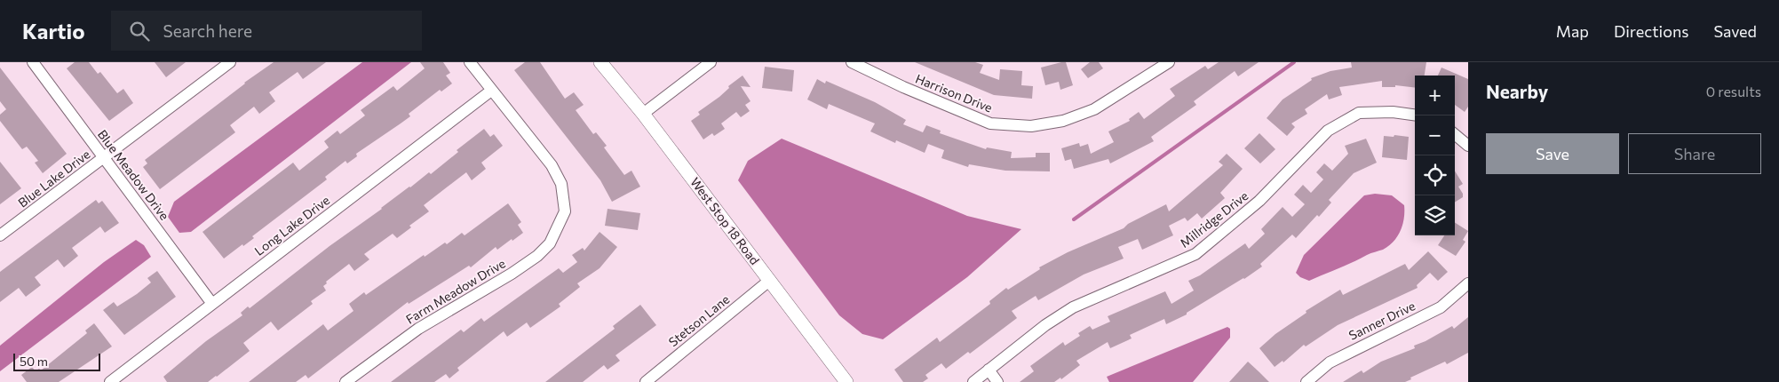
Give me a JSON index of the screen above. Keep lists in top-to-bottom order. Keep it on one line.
{"streets":{"street":["Harrison Drive","Blue Meadow Drive","Blue Lake Drive","Millridge Drive","West Stop 18 Road","Long Lake Drive","Farm Meadow Drive","Stetson Lane","Sanner Drive"]},"crossings":[["Blue Meadow Drive","Blue Lake Drive"],["Blue Meadow Drive","Long Lake Drive"],["West Stop 18 Road","Stetson Lane"],["Long Lake Drive","Farm Meadow Drive"]],"scale_bar":"50 m","page":{"header":"Kartio","search":"Search here","nav":["Map","Directions","Saved"],"heading":["Nearby","0 results"],"map_buttons":["+","−"],"buttons":["Save","Share"],"scale":"50 m"}}
